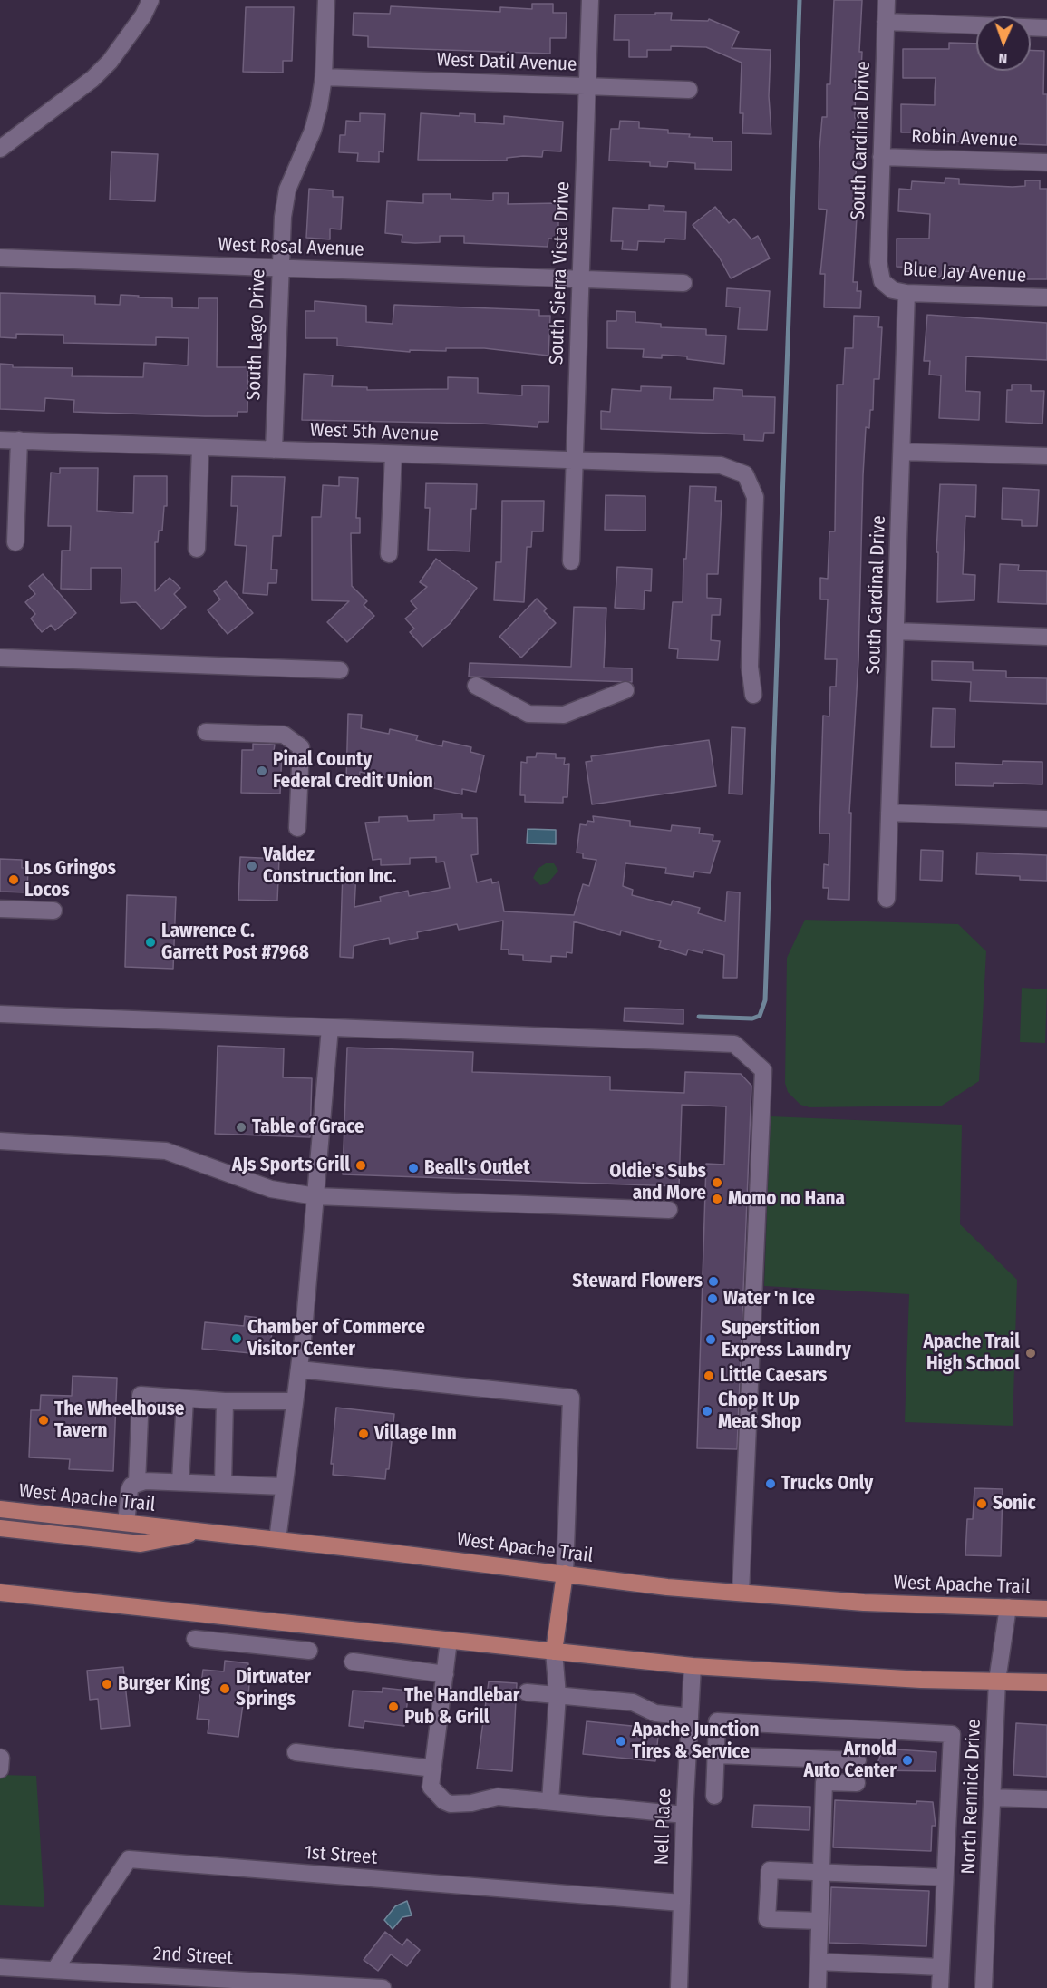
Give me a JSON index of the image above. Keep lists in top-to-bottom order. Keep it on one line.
{"streets":{"main road":["West Apache Trail"],"street":["West Datil Avenue","Robin Avenue","South Cardinal Drive","West Rosal Avenue","South Sierra Vista Drive","Blue Jay Avenue","South Lago Drive","West 5th Avenue","North Rennick Drive","Nell Place","1st Street","2nd Street"]},"crossings":[["West Datil Avenue","South Sierra Vista Drive"],["West Datil Avenue","South Lago Drive"],["Robin Avenue","South Cardinal Drive"],["South Cardinal Drive","Blue Jay Avenue"],["West Rosal Avenue","South Sierra Vista Drive"],["West Rosal Avenue","South Lago Drive"],["South Sierra Vista Drive","West 5th Avenue"],["South Lago Drive","West 5th Avenue"],["West Apache Trail","North Rennick Drive"],["Nell Place","1st Street"],["1st Street","2nd Street"]],"places":["Pinal County Federal Credit Union","Valdez Construction Inc.","Los Gringos Locos","Lawrence C. Garrett Post #7968","Table of Grace","AJs Sports Grill","Beall's Outlet","Oldie's Subs and More","Momo no Hana","Steward Flowers","Water 'n Ice","Chamber of Commerce Visitor Center","Superstition Express Laundry","Apache Trail High School","Little Caesars","Chop It Up Meat Shop","The Wheelhouse Tavern","Village Inn","Trucks Only","Sonic","Burger King","Dirtwater Springs","The Handlebar Pub & Grill","Apache Junction Tires & Service","Arnold Auto Center"],"north":"bottom"}
